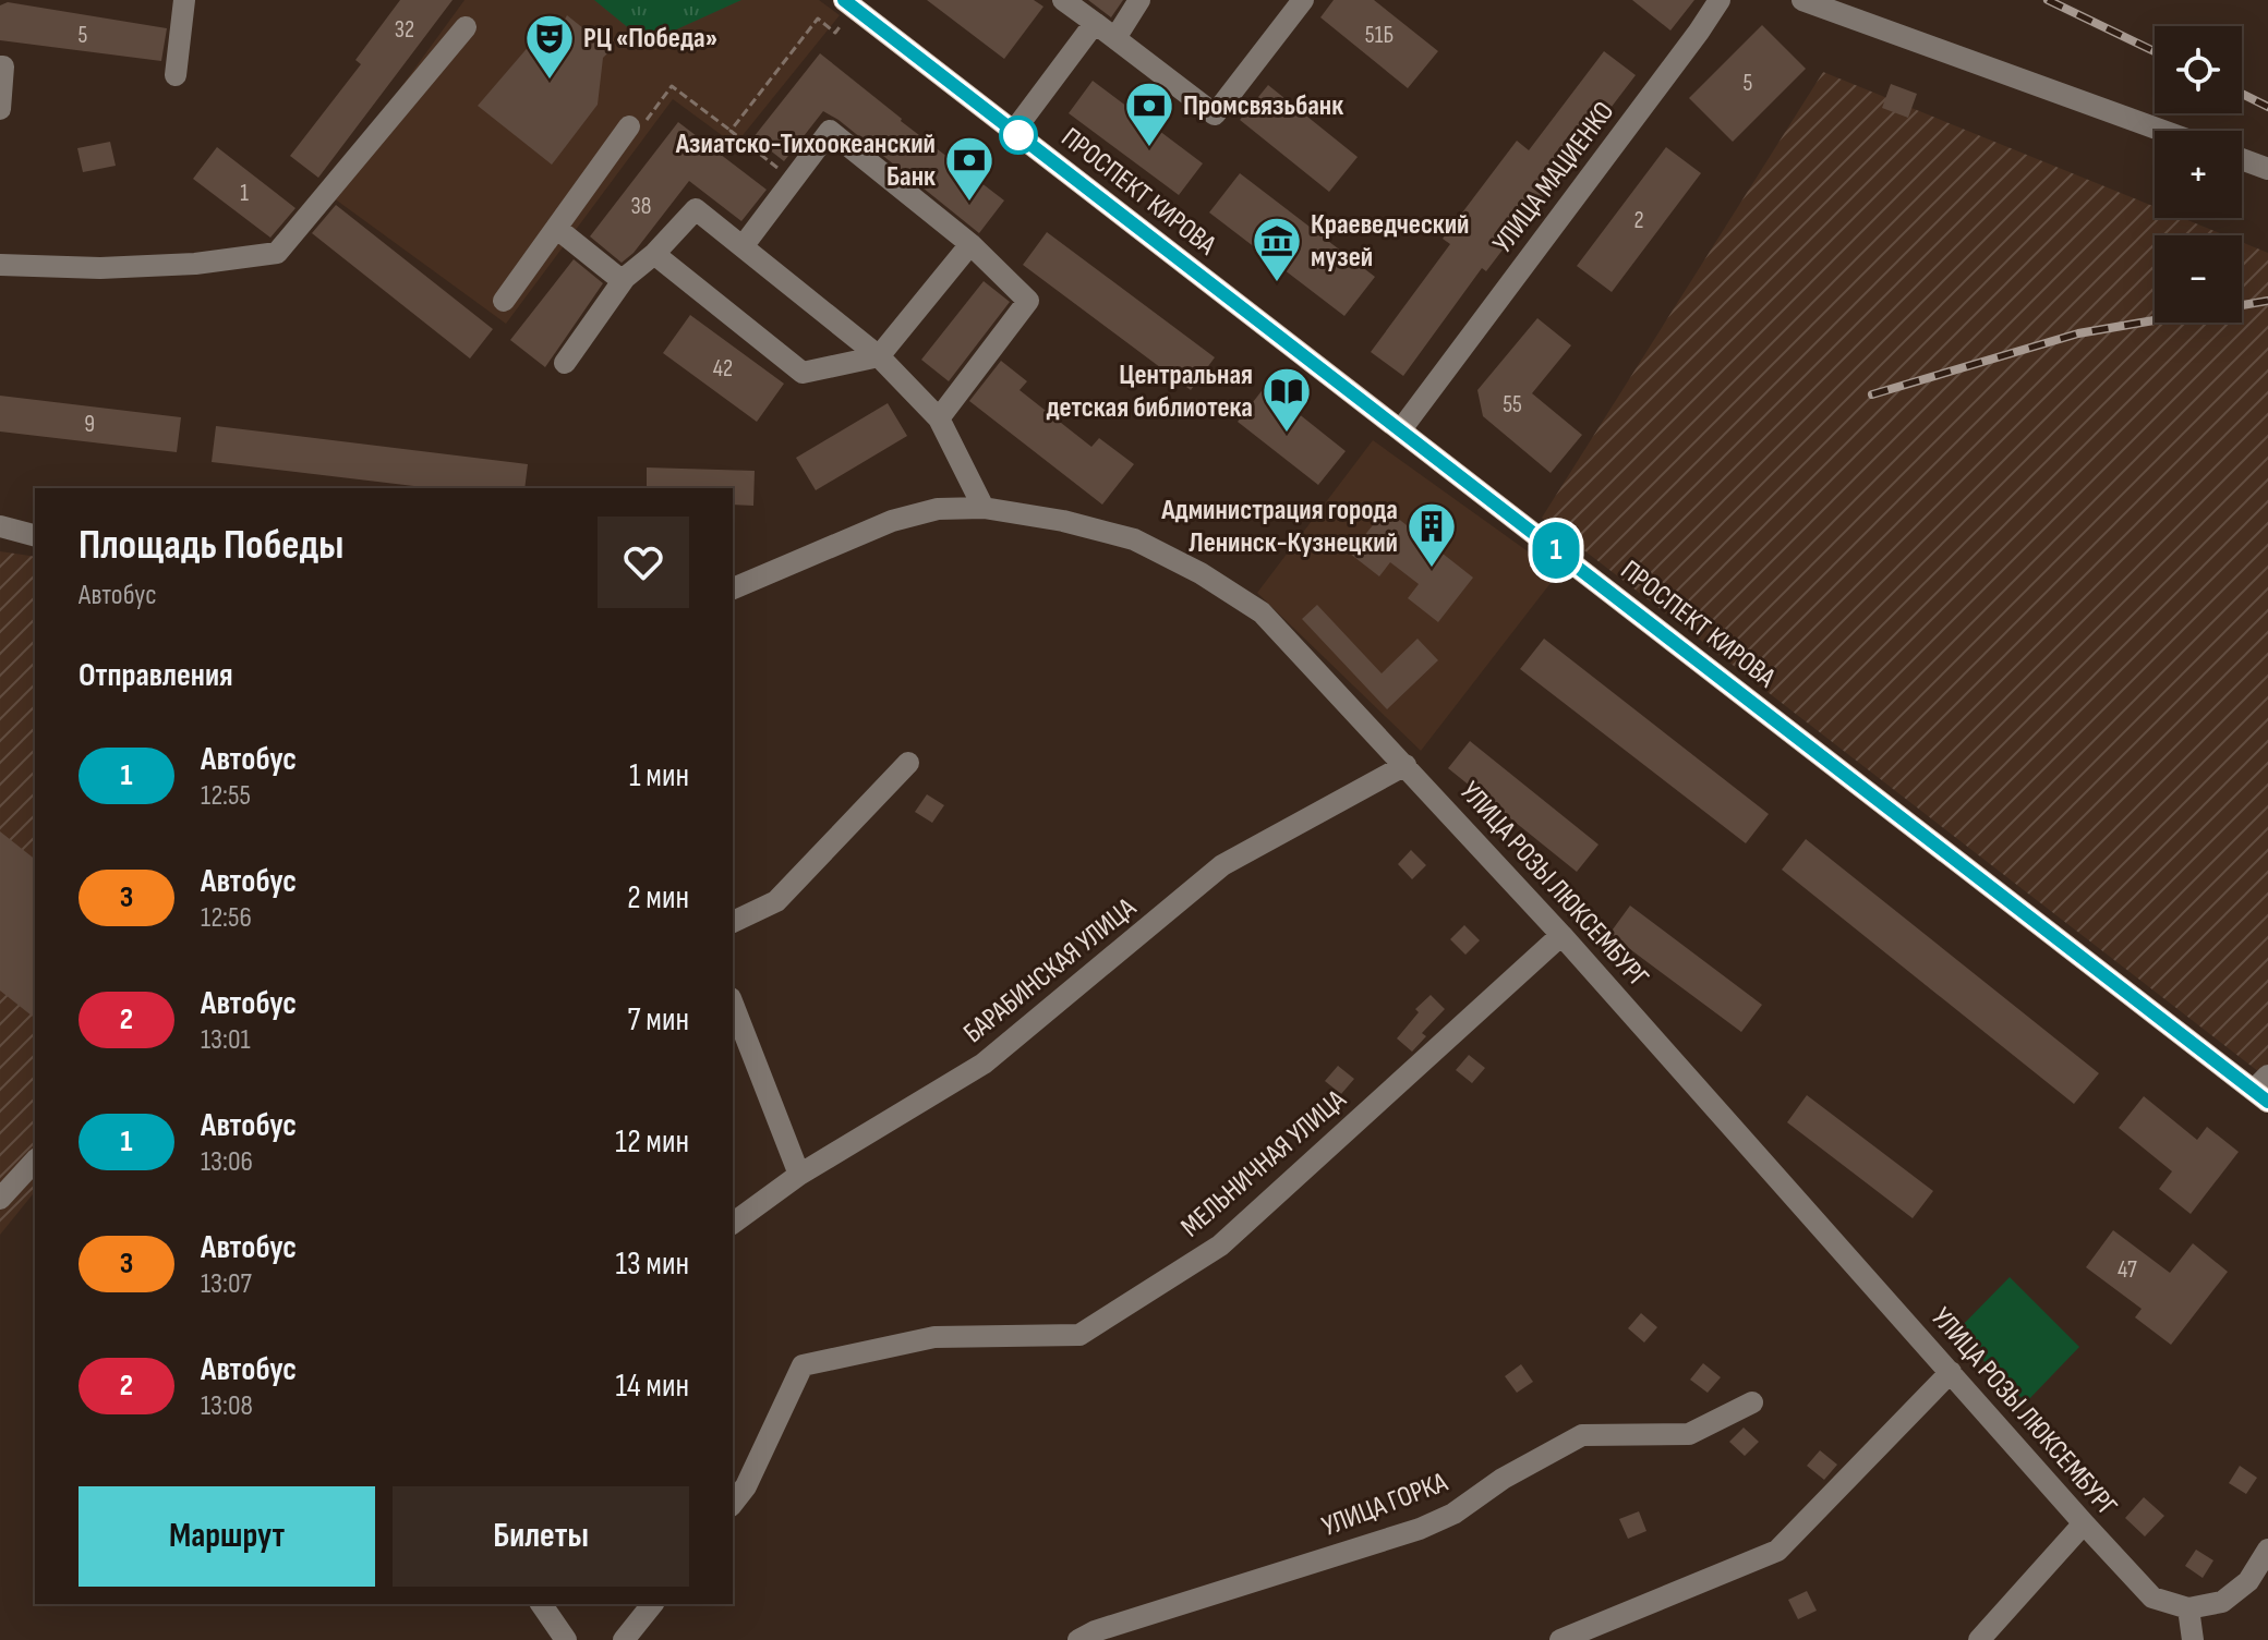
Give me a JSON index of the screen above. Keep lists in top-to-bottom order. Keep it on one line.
{"streets":{"main road":["ПРОСПЕКТ КИРОВА"],"street":["УЛИЦА МАЦИЕНКО","УЛИЦА РОЗЫ ЛЮКСЕМБУРГ","БАРАБИНСКАЯ УЛИЦА","МЕЛЬНИЧНАЯ УЛИЦА","УЛИЦА ГОРКА"]},"crossings":[["УЛИЦА МАЦИЕНКО","ПРОСПЕКТ КИРОВА"],["УЛИЦА РОЗЫ ЛЮКСЕМБУРГ","БАРАБИНСКАЯ УЛИЦА"],["УЛИЦА РОЗЫ ЛЮКСЕМБУРГ","МЕЛЬНИЧНАЯ УЛИЦА"]],"places":{"theatre":["РЦ «Победа»"],"bank":["Промсвязьбанк","Азиатско-Тихоокеанский Банк"],"museum":["Краеведческий музей"],"library":["Центральная детская библиотека"],"building":["Администрация города Ленинск-Кузнецкий"]},"lines":["bus line 1"],"house_numbers":["32","5","51Б","5","1","38","2","42","55","9","47"],"page":{"on_map":"1","map_buttons":["+","−"],"heading":[["Площадь Победы","Автобус"],"Отправления"],"list":[{"mark":"1","name":"Автобус","note":"12:55","value":"1 мин"},{"mark":"3","name":"Автобус","note":"12:56","value":"2 мин"},{"mark":"2","name":"Автобус","note":"13:01","value":"7 мин"},{"mark":"1","name":"Автобус","note":"13:06","value":"12 мин"},{"mark":"3","name":"Автобус","note":"13:07","value":"13 мин"},{"mark":"2","name":"Автобус","note":"13:08","value":"14 мин"}],"buttons":["Маршрут","Билеты"]}}
